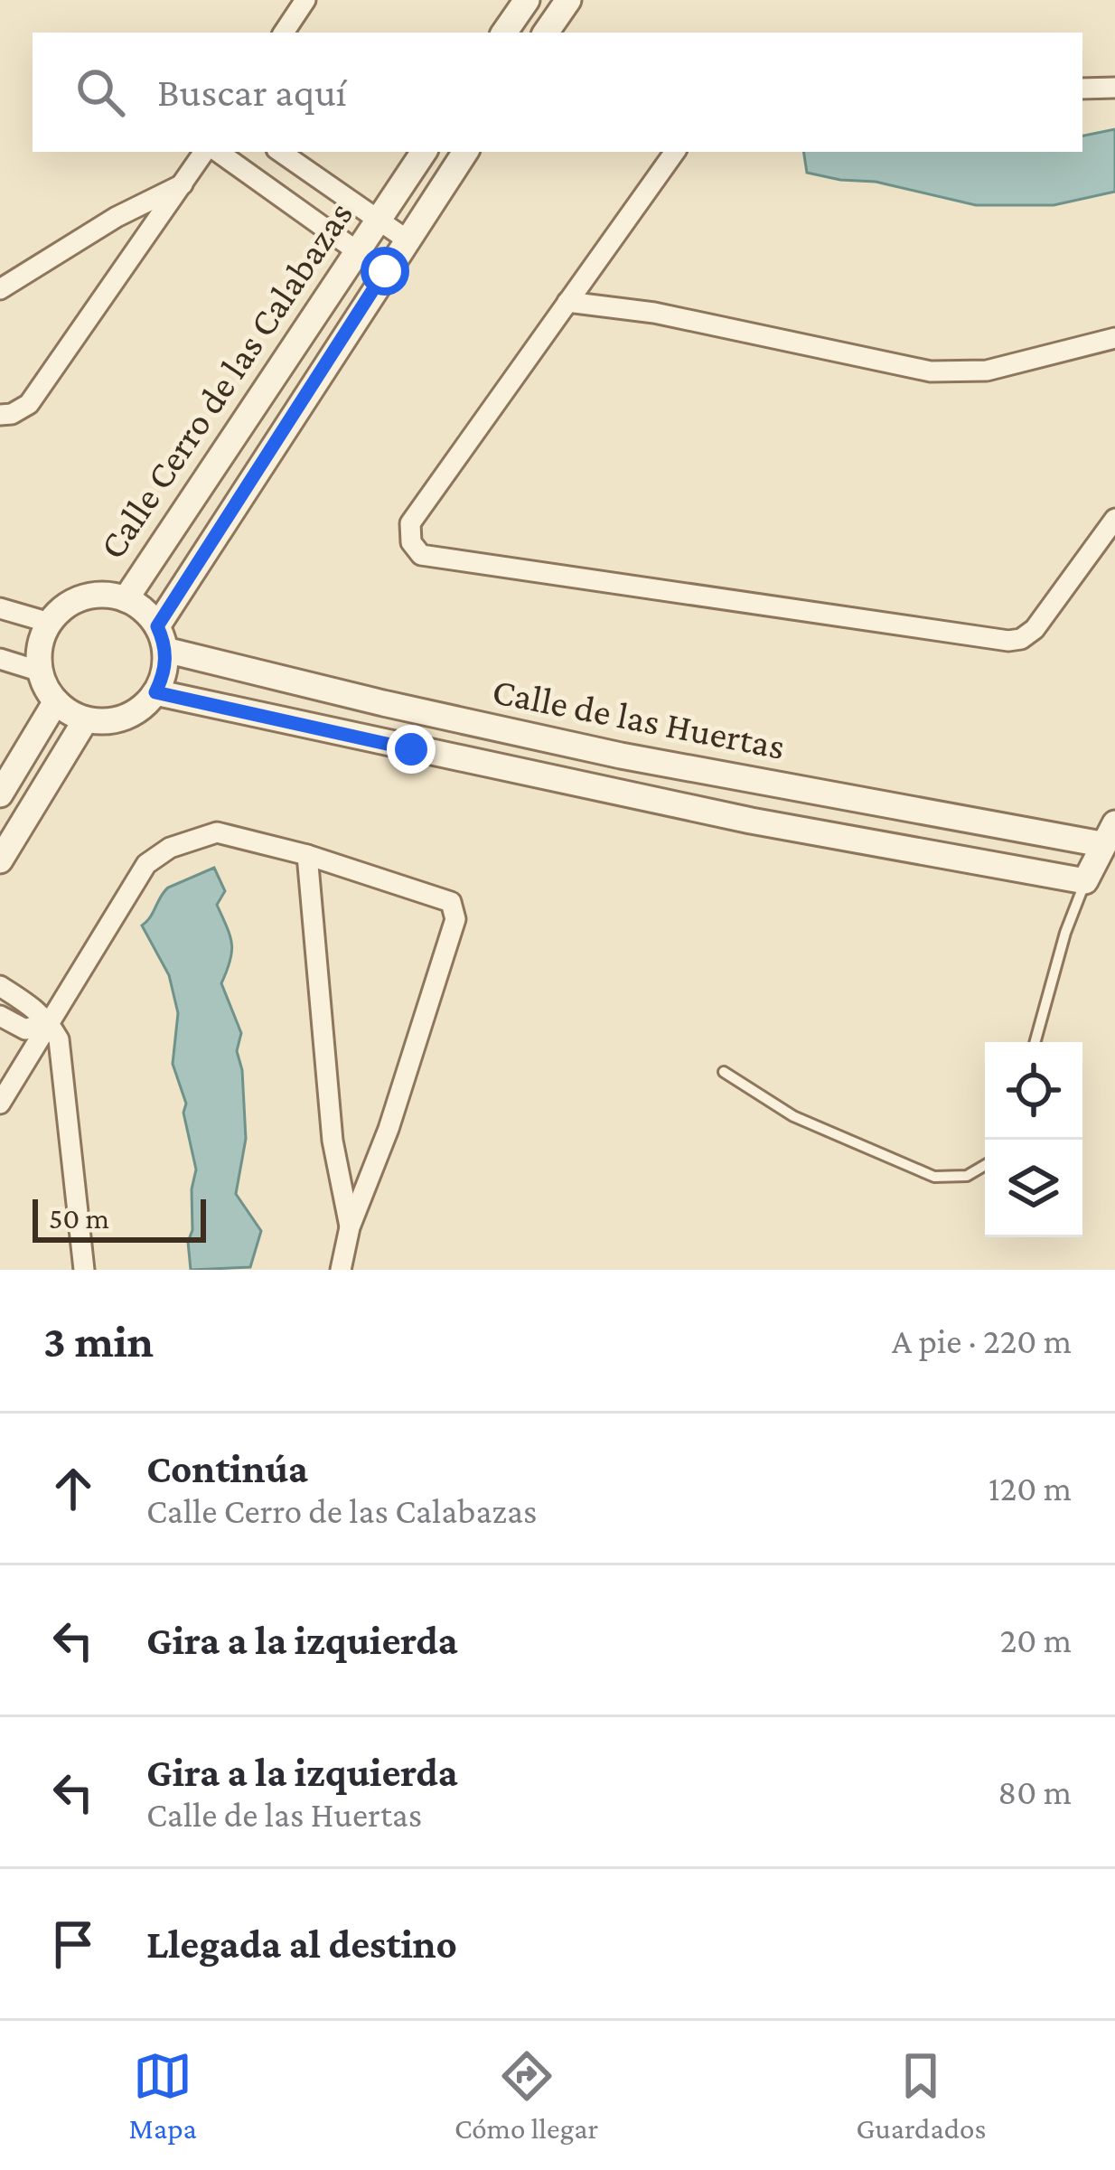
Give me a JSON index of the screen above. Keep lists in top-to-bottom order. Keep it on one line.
{"streets":{"street":["Calle Cerro de las Calabazas","Calle de las Huertas"]},"crossings":[["Calle Cerro de las Calabazas","Calle de las Huertas"]],"scale_bar":"50 m","page":{"search":"Buscar aquí","scale":"50 m","heading":["3 min","A pie · 220 m"],"list":[["Continúa","Calle Cerro de las Calabazas","120 m"],["Gira a la izquierda","20 m"],["Gira a la izquierda","Calle de las Huertas","80 m"],"Llegada al destino"],"nav":["Mapa","Cómo llegar","Guardados"]}}
